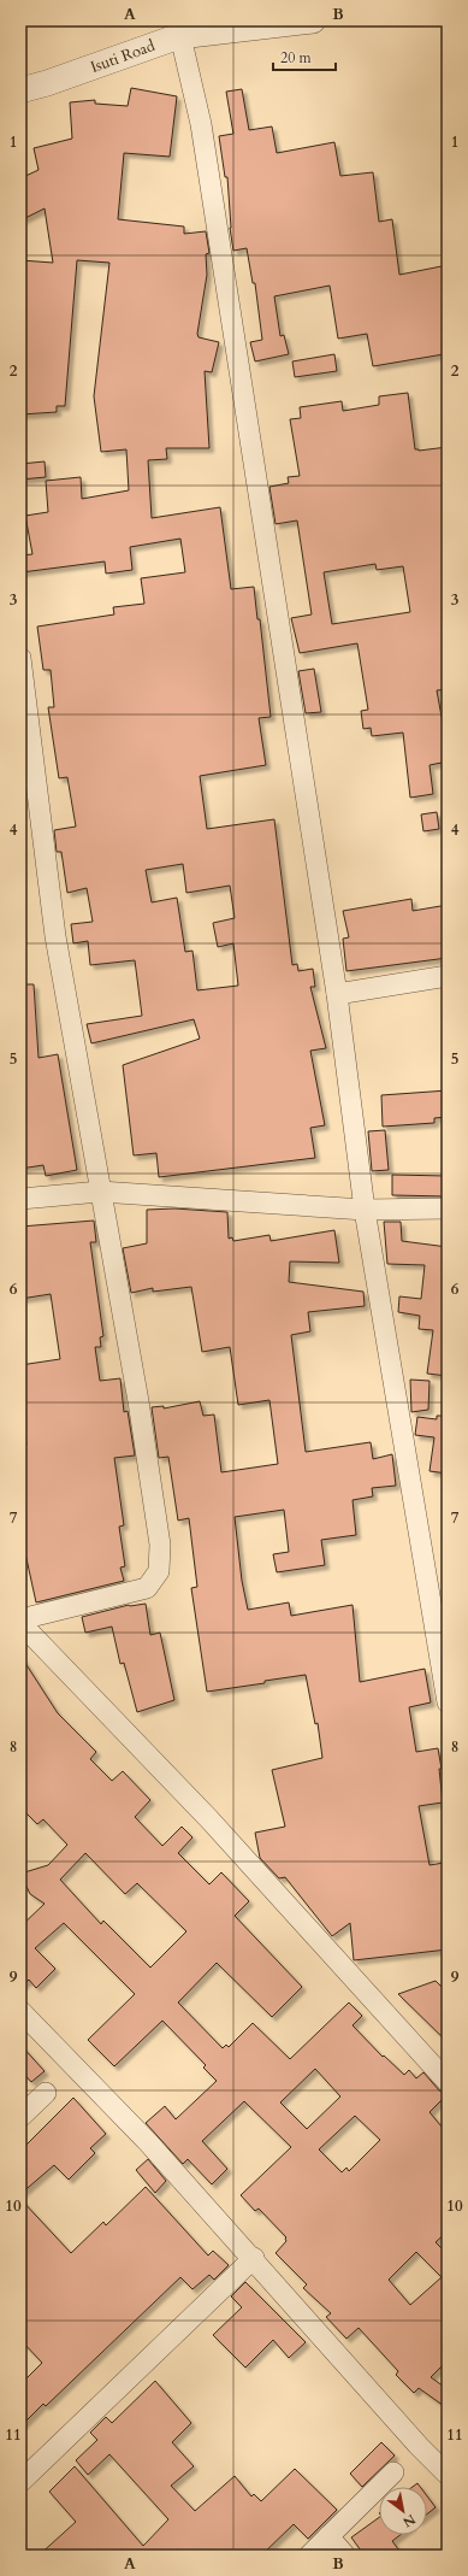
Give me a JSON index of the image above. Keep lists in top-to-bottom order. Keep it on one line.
{"streets":{"street":["Isuti Road"]},"scale_bar":"20 m","north":"bottom right","grid":{"columns":["A","B"],"rows":["1","2","3","4","5","6","7","8","9","10","11"]}}
